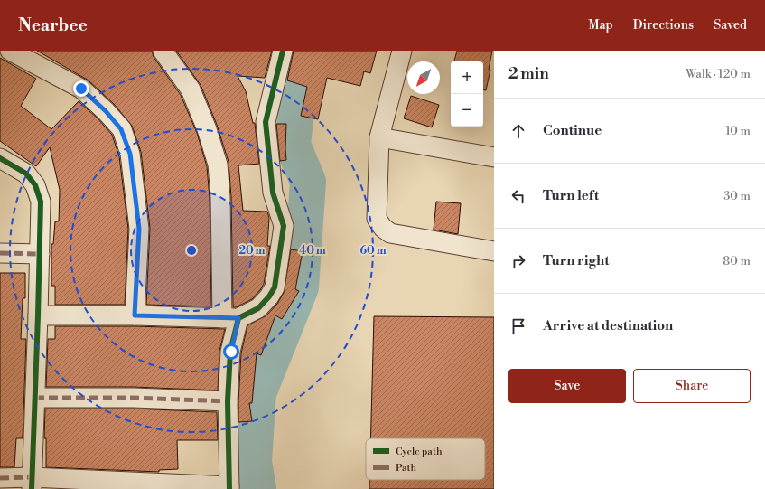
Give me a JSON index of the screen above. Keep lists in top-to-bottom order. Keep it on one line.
{"legend":["Cycle path","Path"],"north":"bottom left","page":{"header":"Nearbee","nav":["Map","Directions","Saved"],"heading":["2 min","Walk · 120 m"],"map_buttons":["+","−"],"list":[["Continue","10 m"],["Turn left","30 m"],["Turn right","80 m"],"Arrive at destination"],"buttons":["Save","Share"]},"rings":["20 m","40 m","60 m"]}
